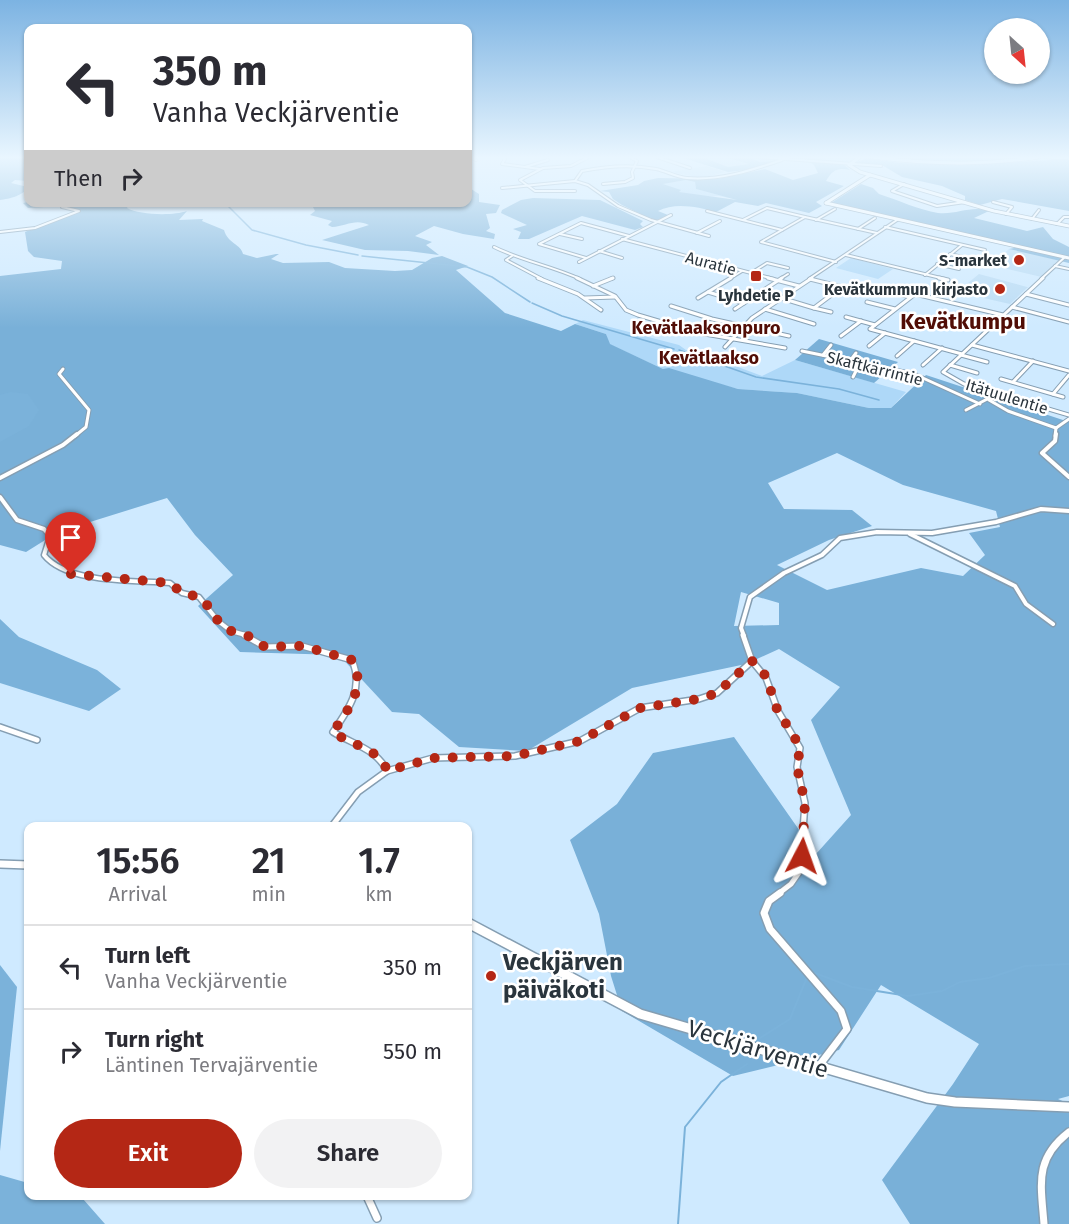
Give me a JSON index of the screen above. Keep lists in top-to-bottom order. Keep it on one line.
{"streets":{"street":["Auratie","Skaftkärrintie","Itätuulentie","Veckjärventie"]},"districts":["Kevätkumpu","Kevätlaaksonpuro","Kevätlaakso"],"places":{"other":["S-market","Kevätkummun kirjasto","Veckjärven päiväkoti"],"transit":["Lyhdetie P"]},"north":"bottom right","page":{"turn":["350 m","Vanha Veckjärventie"],"then":"Then","eta":["15:56","Arrival","21","min","1.7","km"],"list":[{"name":"Turn left","note":"Vanha Veckjärventie","value":"350 m"},{"name":"Turn right","note":"Läntinen Tervajärventie","value":"550 m"}],"buttons":["Exit","Share"]}}
